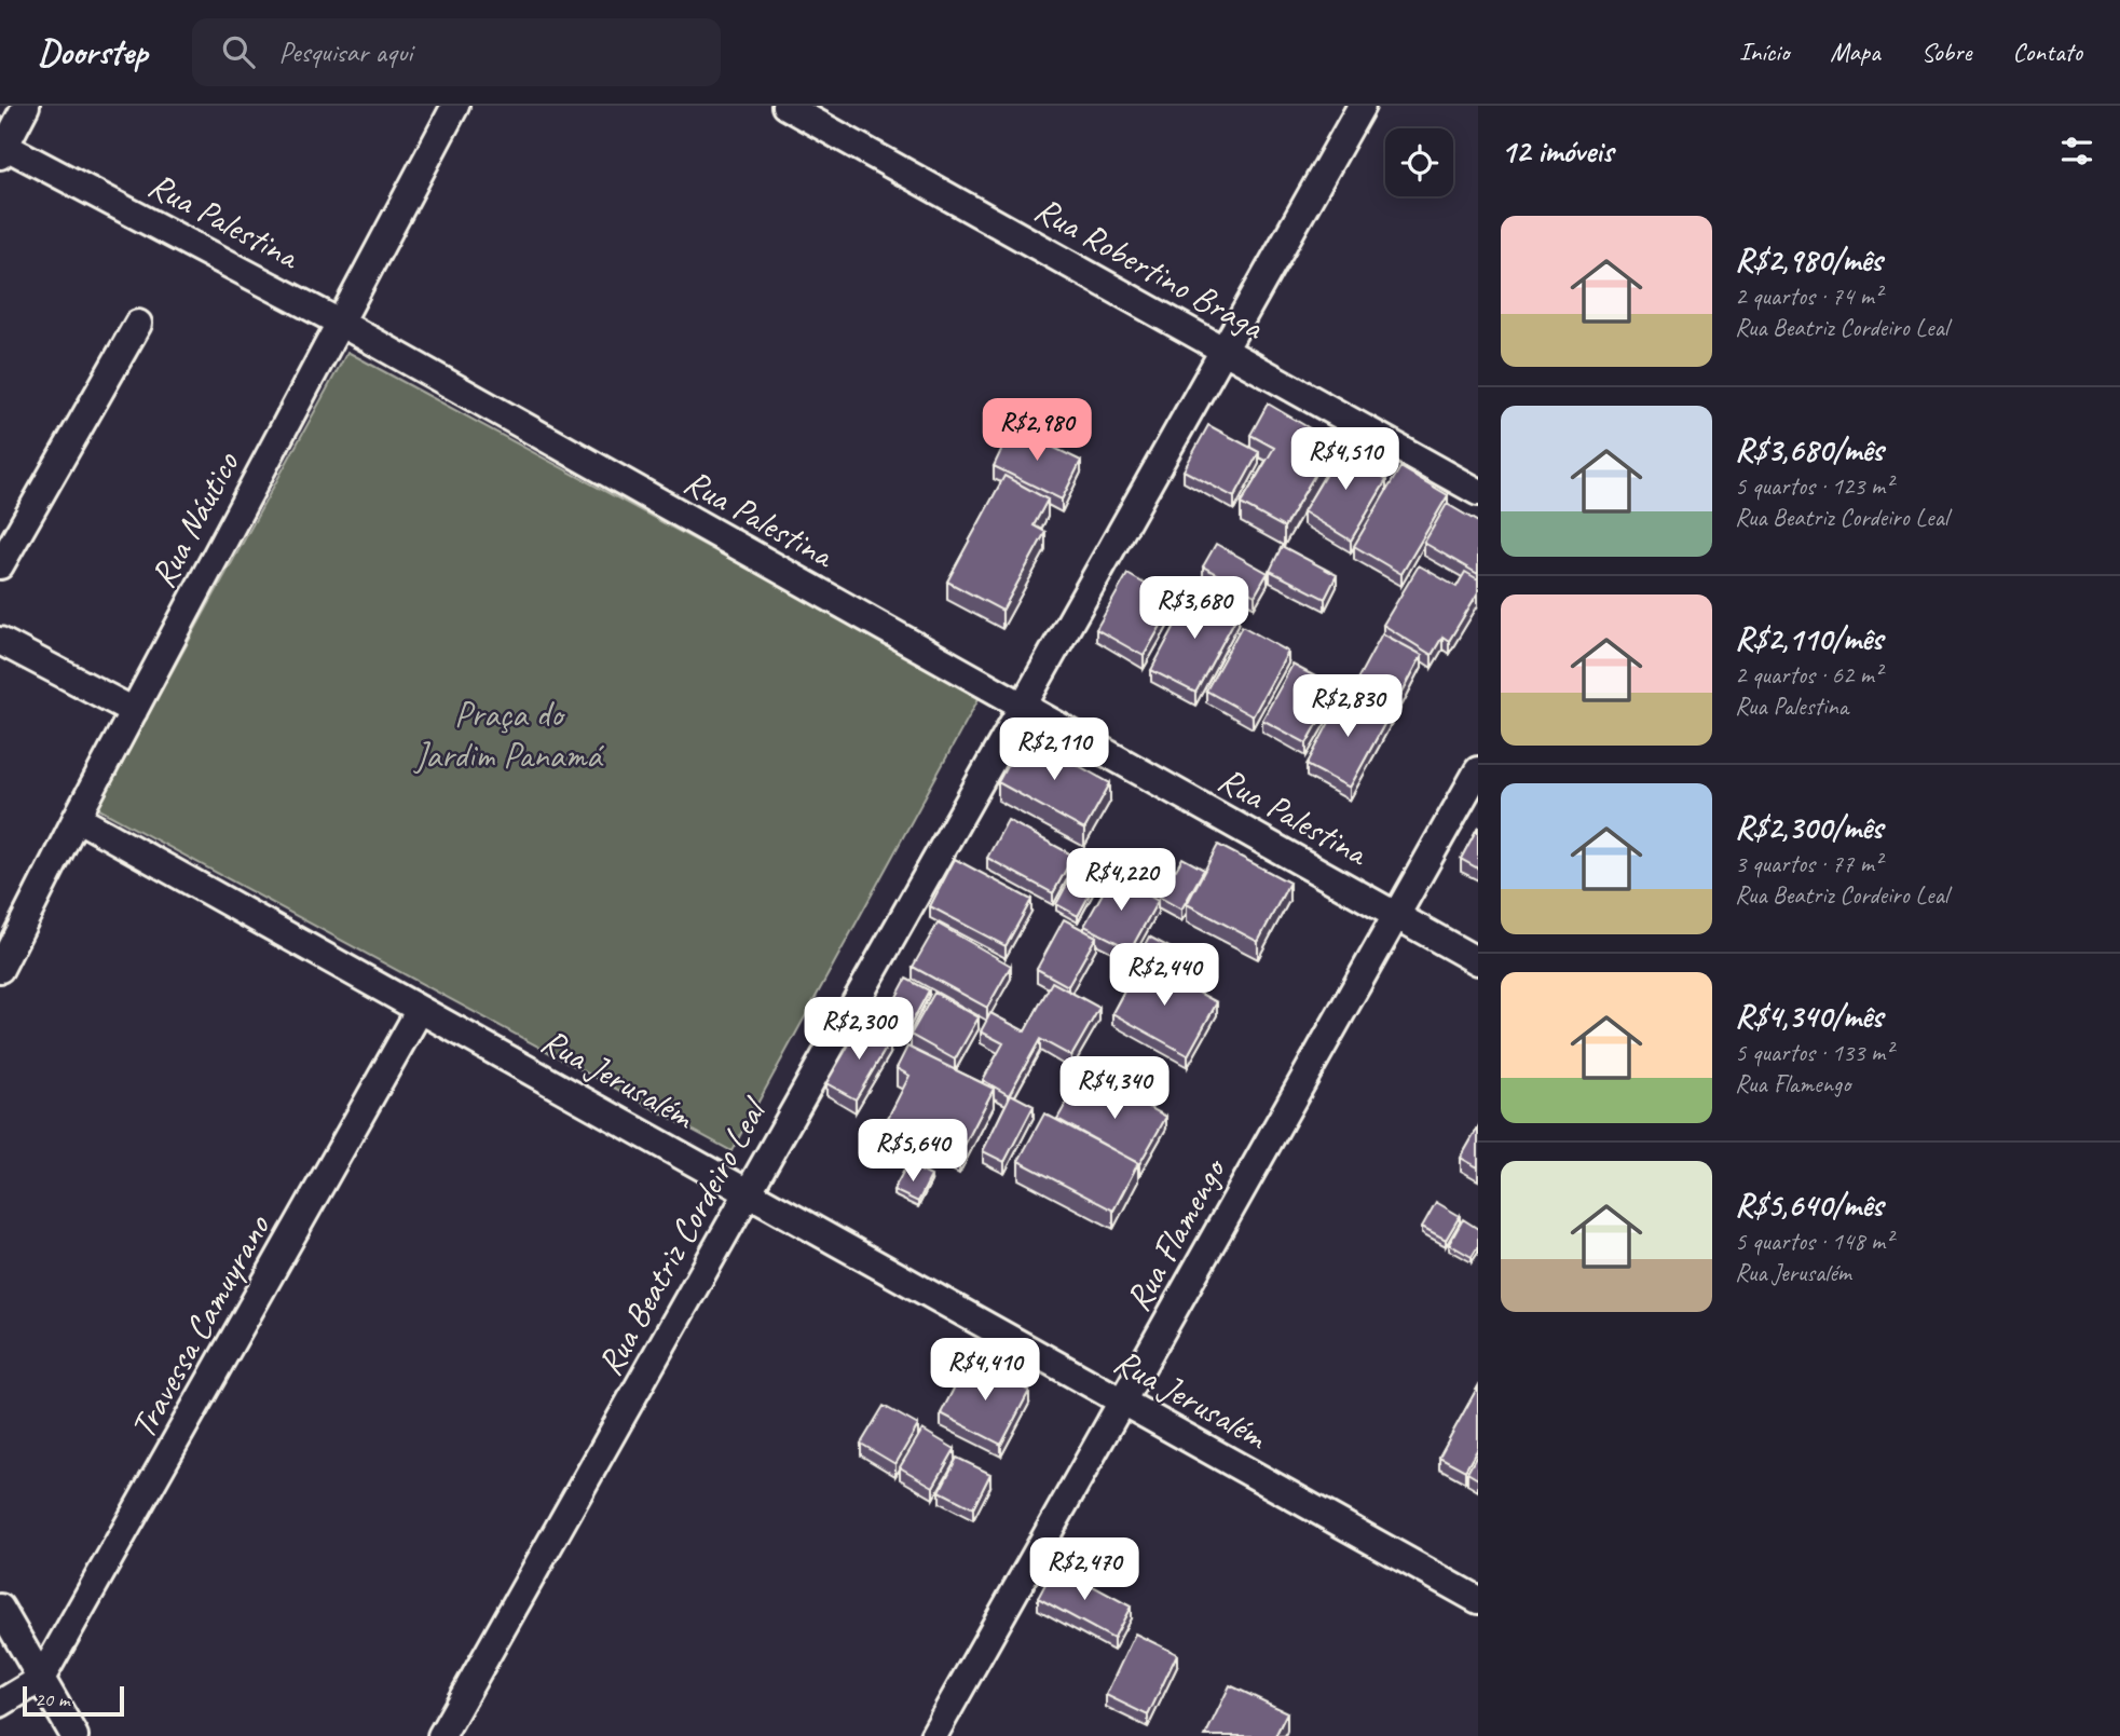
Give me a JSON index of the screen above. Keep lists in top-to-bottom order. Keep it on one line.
{"streets":{"street":["Rua Palestina","Rua Robertino Braga","Rua Náutico","Rua Jerusalém","Rua Flamengo","Rua Beatriz Cordeiro Leal","Travessa Camuyrano"]},"crossings":[["Rua Palestina","Rua Náutico"],["Rua Palestina","Rua Flamengo"],["Rua Palestina","Rua Beatriz Cordeiro Leal"],["Rua Robertino Braga","Rua Beatriz Cordeiro Leal"],["Rua Náutico","Rua Jerusalém"],["Rua Jerusalém","Rua Flamengo"],["Rua Jerusalém","Rua Beatriz Cordeiro Leal"],["Rua Jerusalém","Travessa Camuyrano"]],"parks":["Praça do Jardim Panamá"],"scale_bar":"20 m","page":{"header":"Doorstep","search":"Pesquisar aqui","nav":["Início","Mapa","Sobre","Contato"],"heading":"12 imóveis","list":[{"name":"R$2,980/mês","note":"2 quartos · 74 m² · Rua Beatriz Cordeiro Leal"},{"name":"R$3,680/mês","note":"5 quartos · 123 m² · Rua Beatriz Cordeiro Leal"},{"name":"R$2,110/mês","note":"2 quartos · 62 m² · Rua Palestina"},{"name":"R$2,300/mês","note":"3 quartos · 77 m² · Rua Beatriz Cordeiro Leal"},{"name":"R$4,340/mês","note":"5 quartos · 133 m² · Rua Flamengo"},{"name":"R$5,640/mês","note":"5 quartos · 148 m² · Rua Jerusalém"}],"price":["R$2,980","R$4,510","R$3,680","R$2,830","R$2,110","R$4,220","R$2,440","R$2,300","R$4,340","R$5,640","R$4,410","R$2,470"],"scale":"20 m"}}
